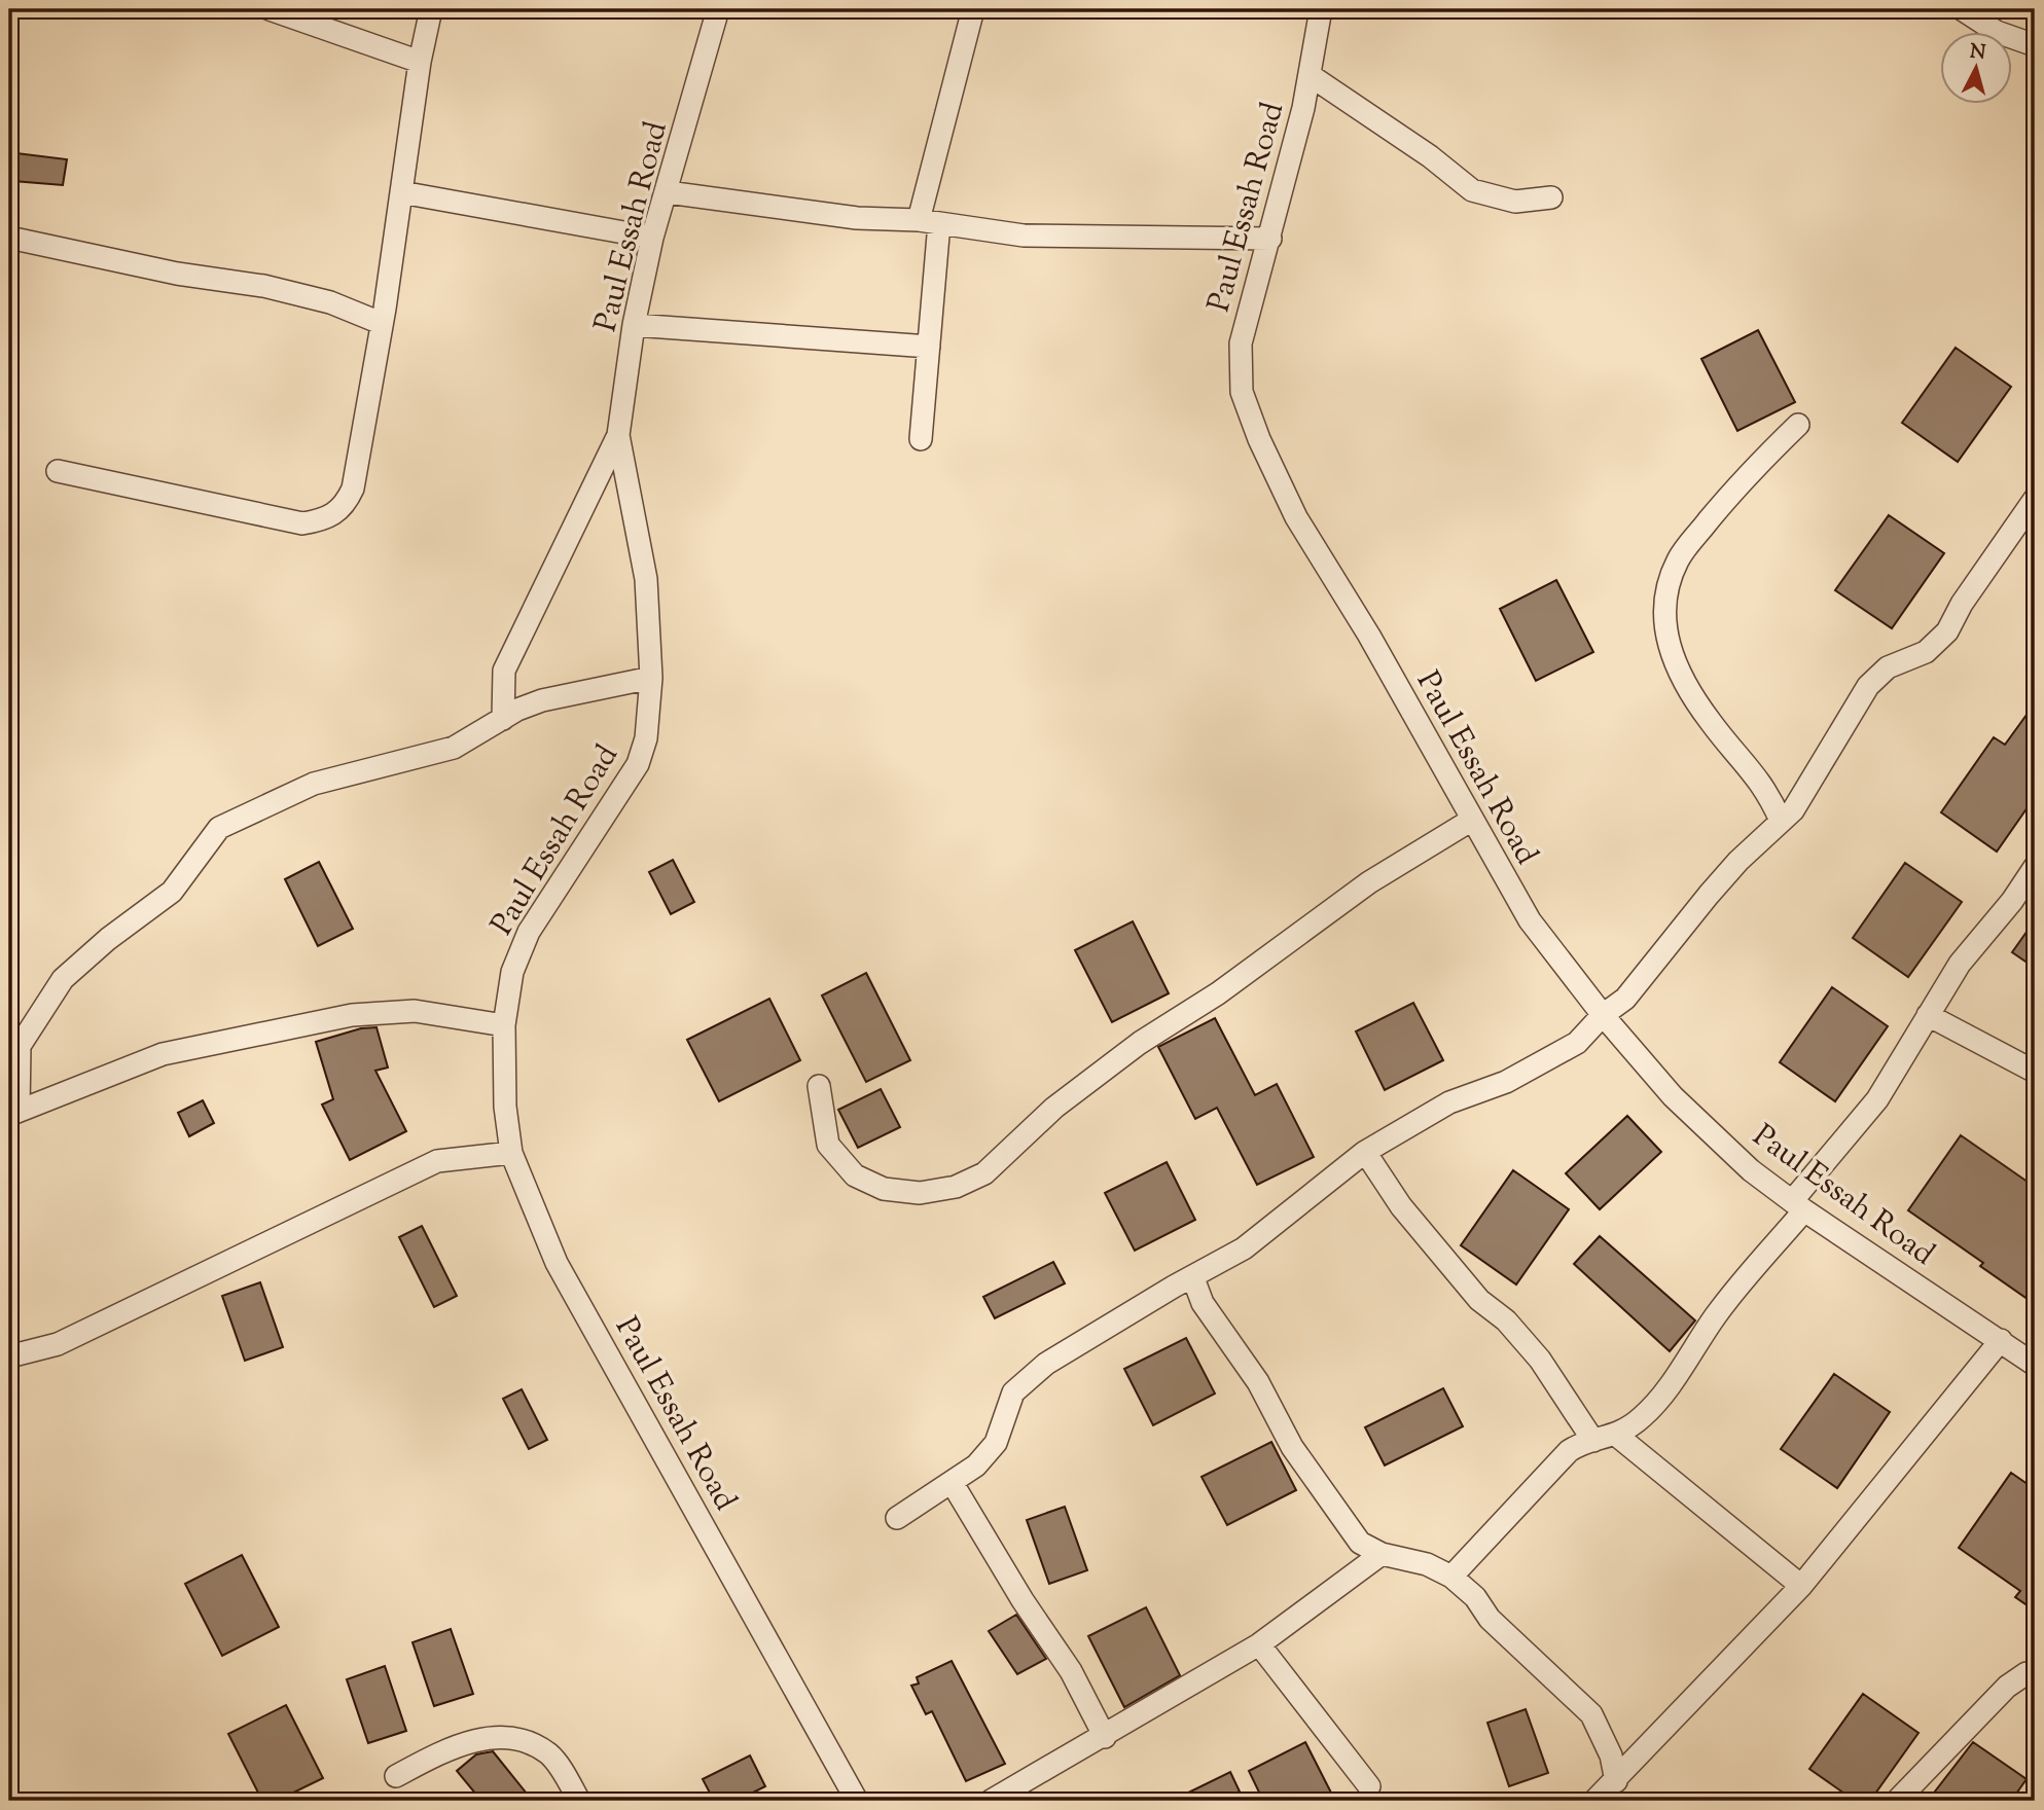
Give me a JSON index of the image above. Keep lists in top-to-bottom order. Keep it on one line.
{"streets":{"street":["Paul Essah Road"]},"north":"top"}
